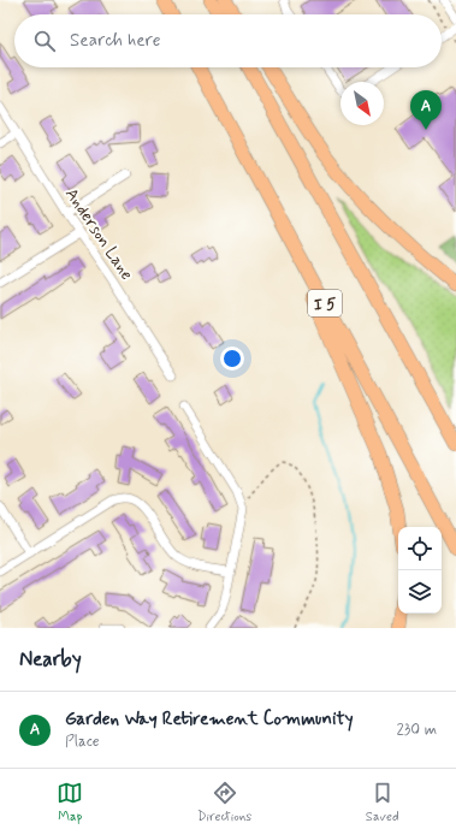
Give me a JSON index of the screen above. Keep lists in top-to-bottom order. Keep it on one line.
{"streets":{"highway":["I 5"],"street":["Anderson Lane"]},"north":"bottom right","page":{"search":"Search here","pins":"A","heading":"Nearby","list":[{"mark":"A","name":"Garden Way Retirement Community","note":"Place","value":"230 m"}],"nav":["Map","Directions","Saved"]}}
